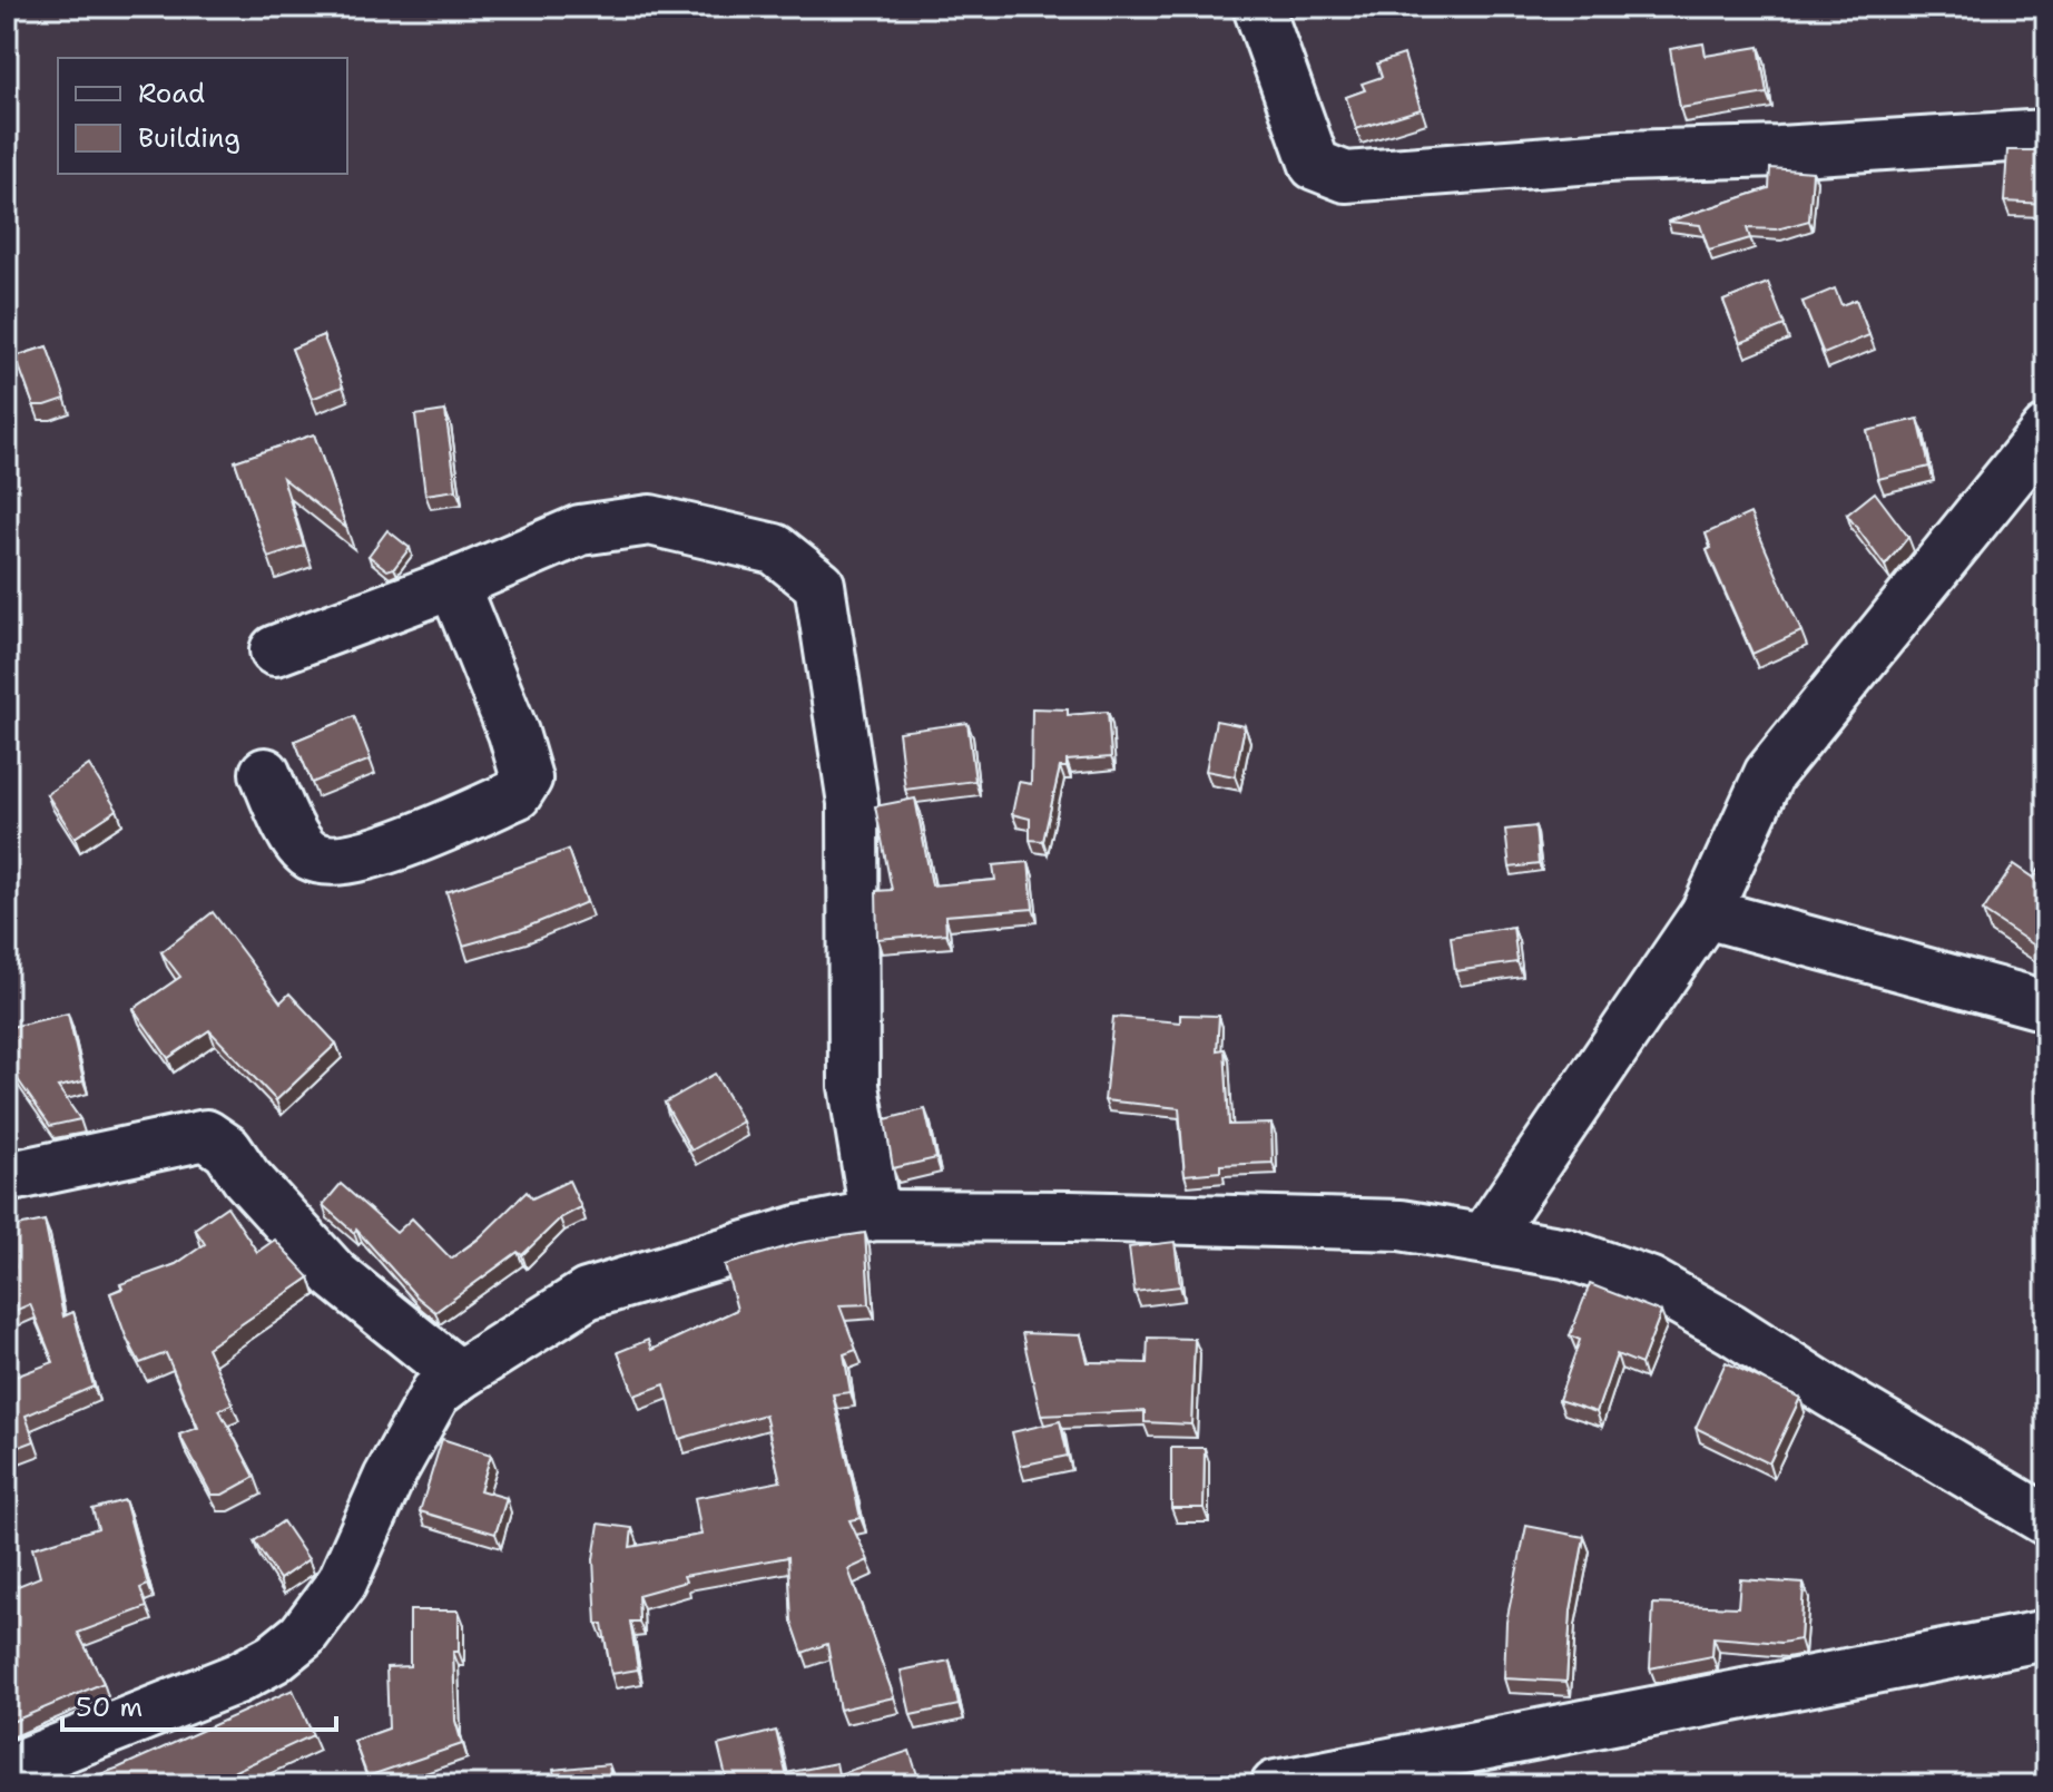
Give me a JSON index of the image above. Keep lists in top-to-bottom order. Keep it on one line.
{"legend":["Road","Building"],"scale_bar":"50 m"}
